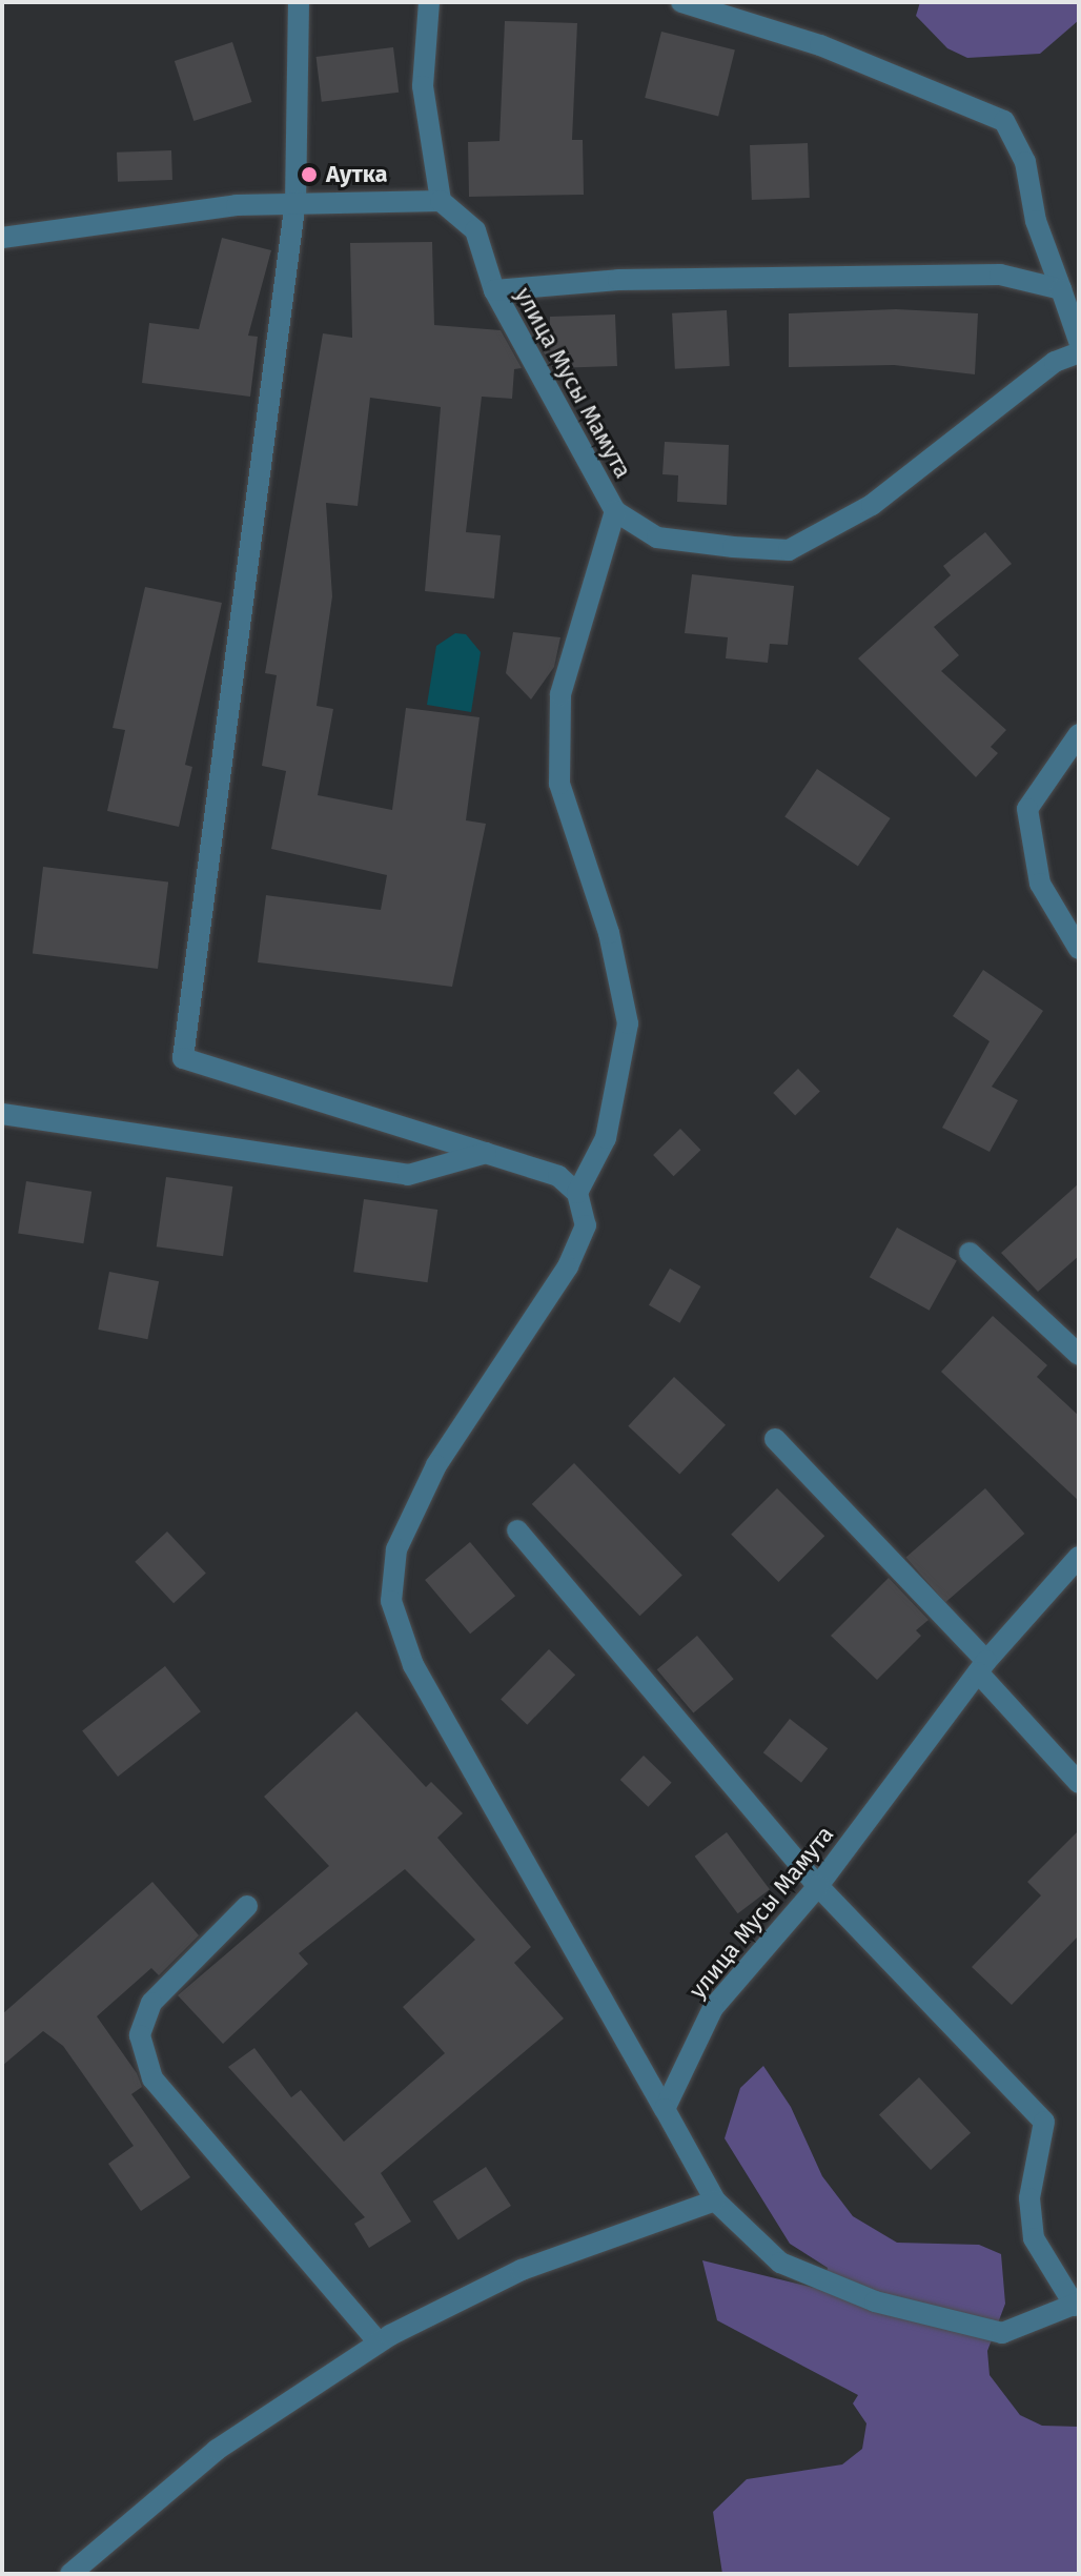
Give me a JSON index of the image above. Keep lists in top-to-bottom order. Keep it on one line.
{"streets":{"street":["улица Мусы Мамута"]},"places":["Аутка"]}
